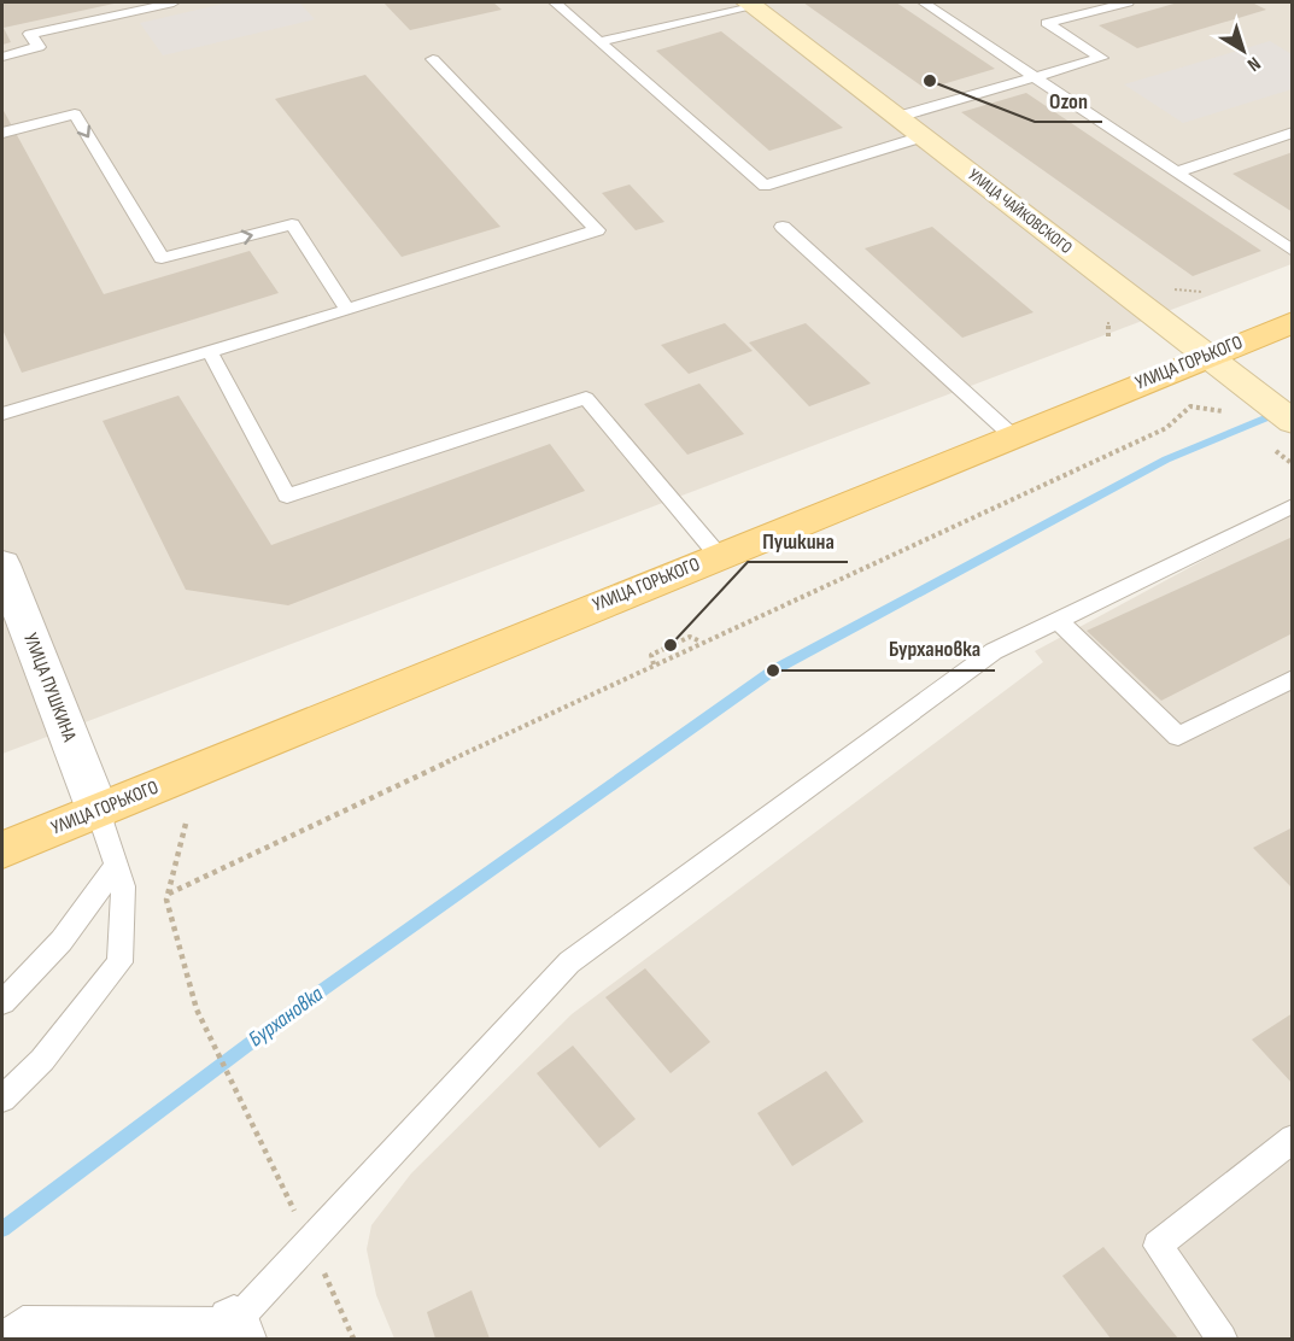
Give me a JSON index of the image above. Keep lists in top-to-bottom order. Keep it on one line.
{"streets":{"main road":["УЛИЦА ЧАЙКОВСКОГО","УЛИЦА ГОРЬКОГО"],"street":["УЛИЦА ПУШКИНА"]},"crossings":[["УЛИЦА ЧАЙКОВСКОГО","УЛИЦА ГОРЬКОГО"],["УЛИЦА ГОРЬКОГО","УЛИЦА ПУШКИНА"]],"water":["Бурхановка"],"places":["Ozon","Пушкина","Бурхановка"],"north":"bottom right"}
